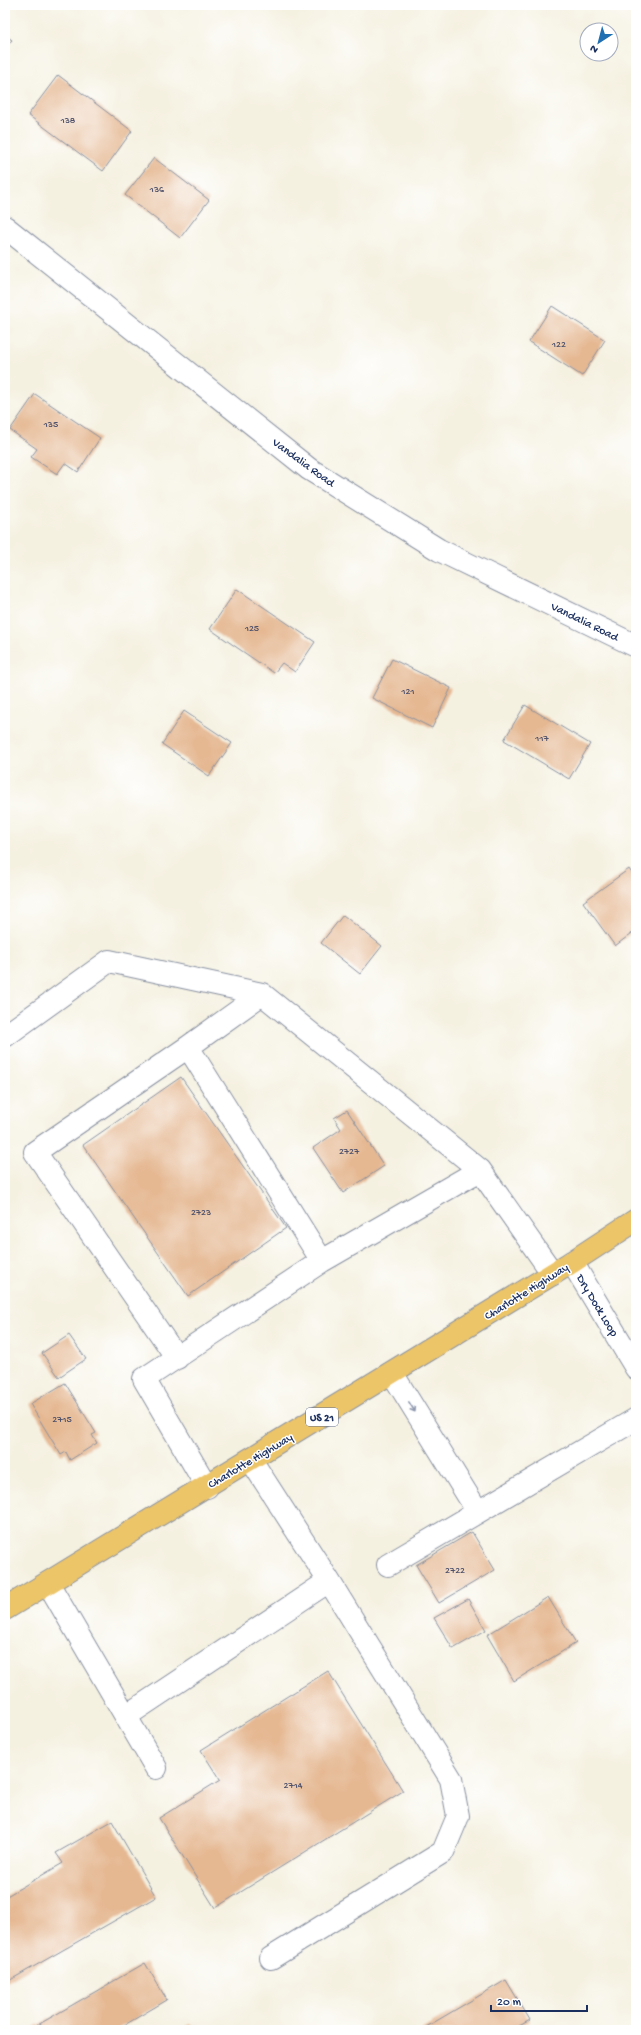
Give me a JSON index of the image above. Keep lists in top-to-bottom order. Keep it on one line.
{"streets":{"main road":["Charlotte Highway","US 21"],"street":["Vandalia Road","Dry Dock Loop"]},"crossings":[["Charlotte Highway","Dry Dock Loop"]],"house_numbers":["138","136","122","135","125","121","117","2727","2723","2715","2722","2714"],"scale_bar":"20 m","north":"bottom left"}
